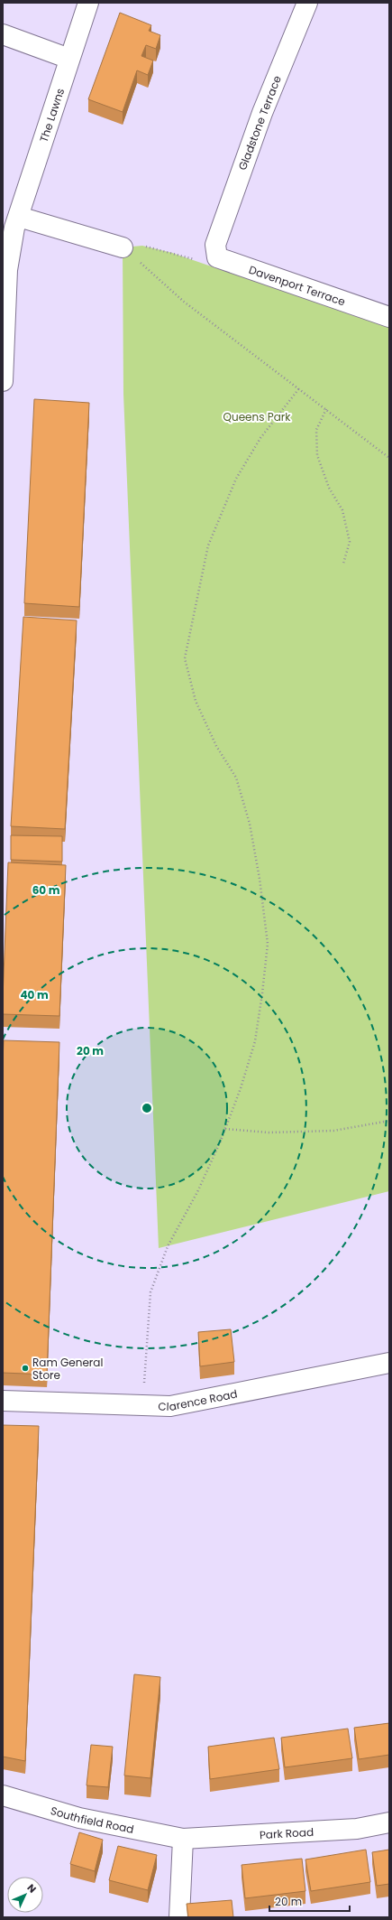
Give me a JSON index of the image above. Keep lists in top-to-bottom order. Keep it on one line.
{"streets":{"street":["The Lawns","Gladstone Terrace","Davenport Terrace","Clarence Road","Southfield Road","Park Road"]},"crossings":[["Gladstone Terrace","Davenport Terrace"],["Southfield Road","Park Road"]],"parks":["Queens Park"],"places":["Ram General Store"],"scale_bar":"20 m","north":"top right","rings":["60 m","40 m","20 m"]}
